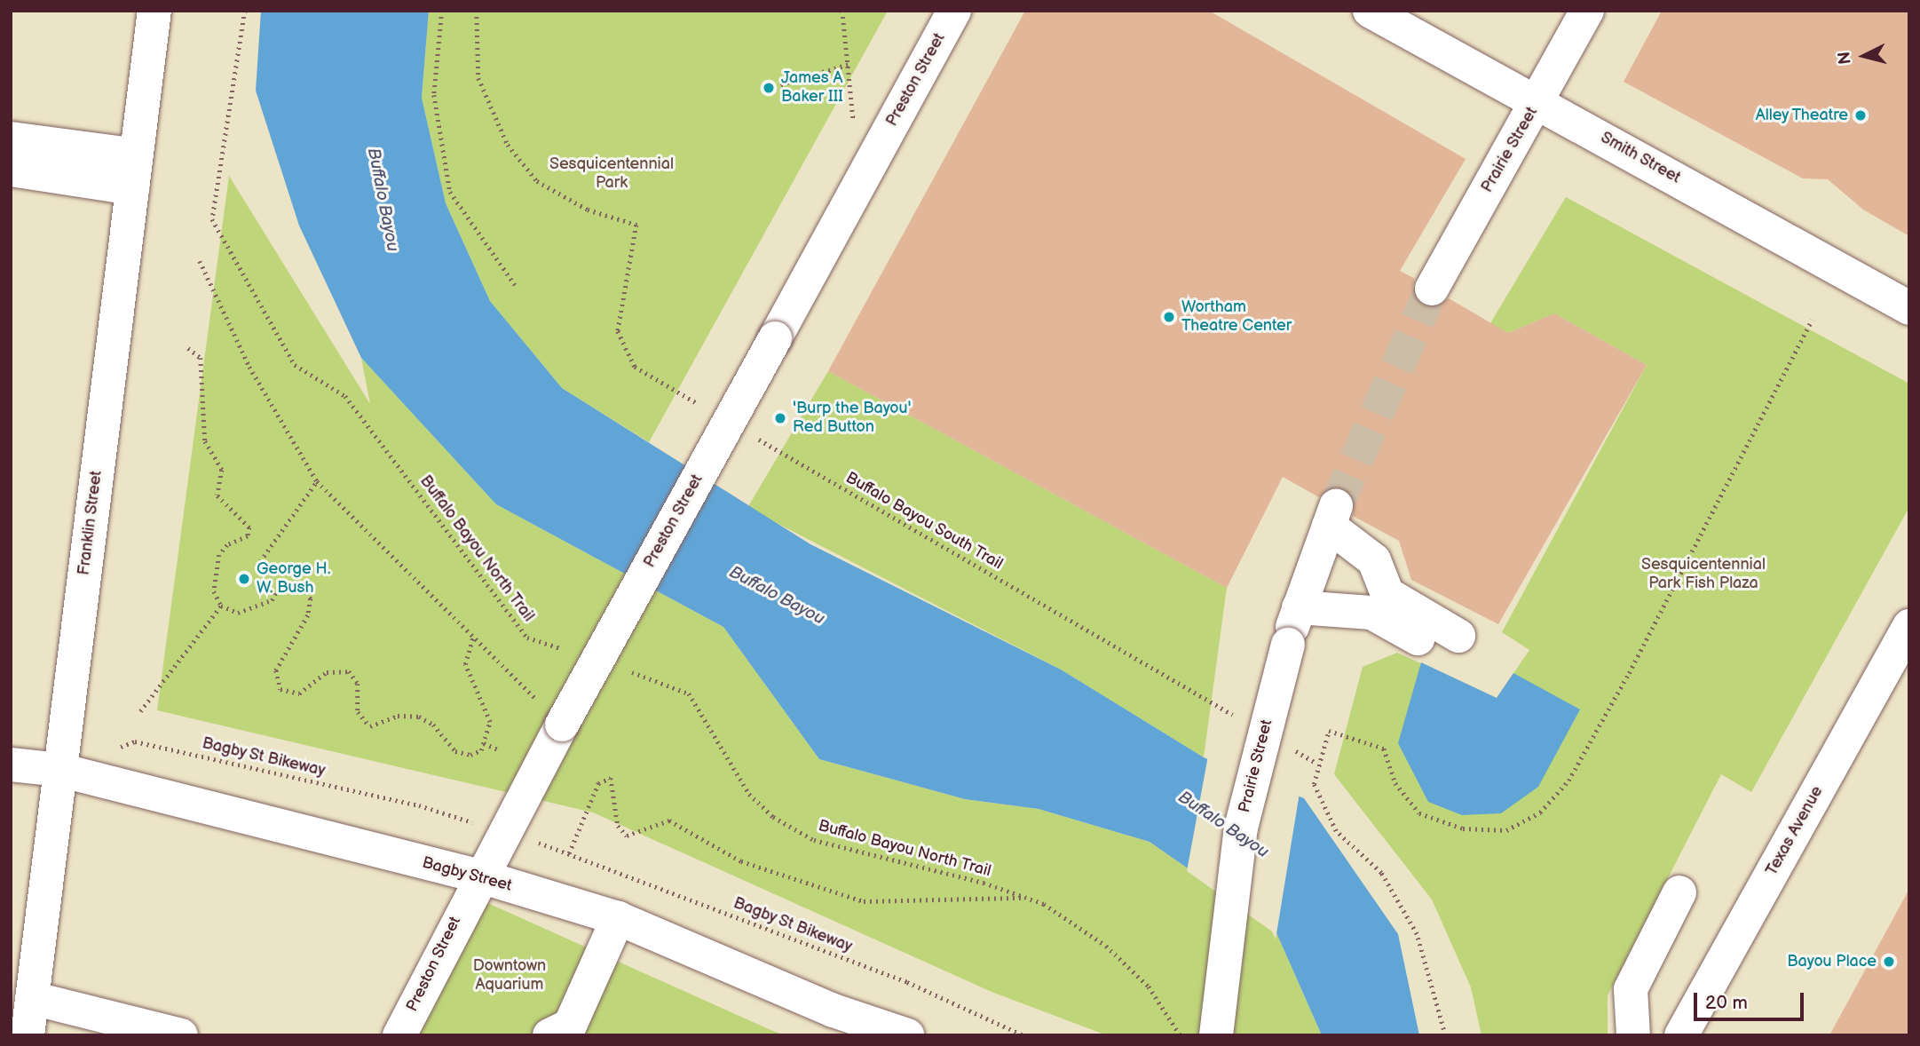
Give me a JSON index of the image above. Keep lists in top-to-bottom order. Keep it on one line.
{"streets":{"street":["Preston Street","Prairie Street","Smith Street","Franklin Street","Texas Avenue","Bagby Street"],"path":["Buffalo Bayou South Trail","Buffalo Bayou North Trail","Bagby St Bikeway"]},"crossings":[["Preston Street","Bagby Street"],["Prairie Street","Smith Street"],["Franklin Street","Bagby Street"]],"water":["Buffalo Bayou"],"parks":["Sesquicentennial Park","Sesquicentennial Park Fish Plaza","Downtown Aquarium"],"places":["James A Baker III","Alley Theatre","Wortham Theatre Center","'Burp the Bayou' Red Button","George H. W. Bush","Bayou Place"],"scale_bar":"20 m","north":"left"}
